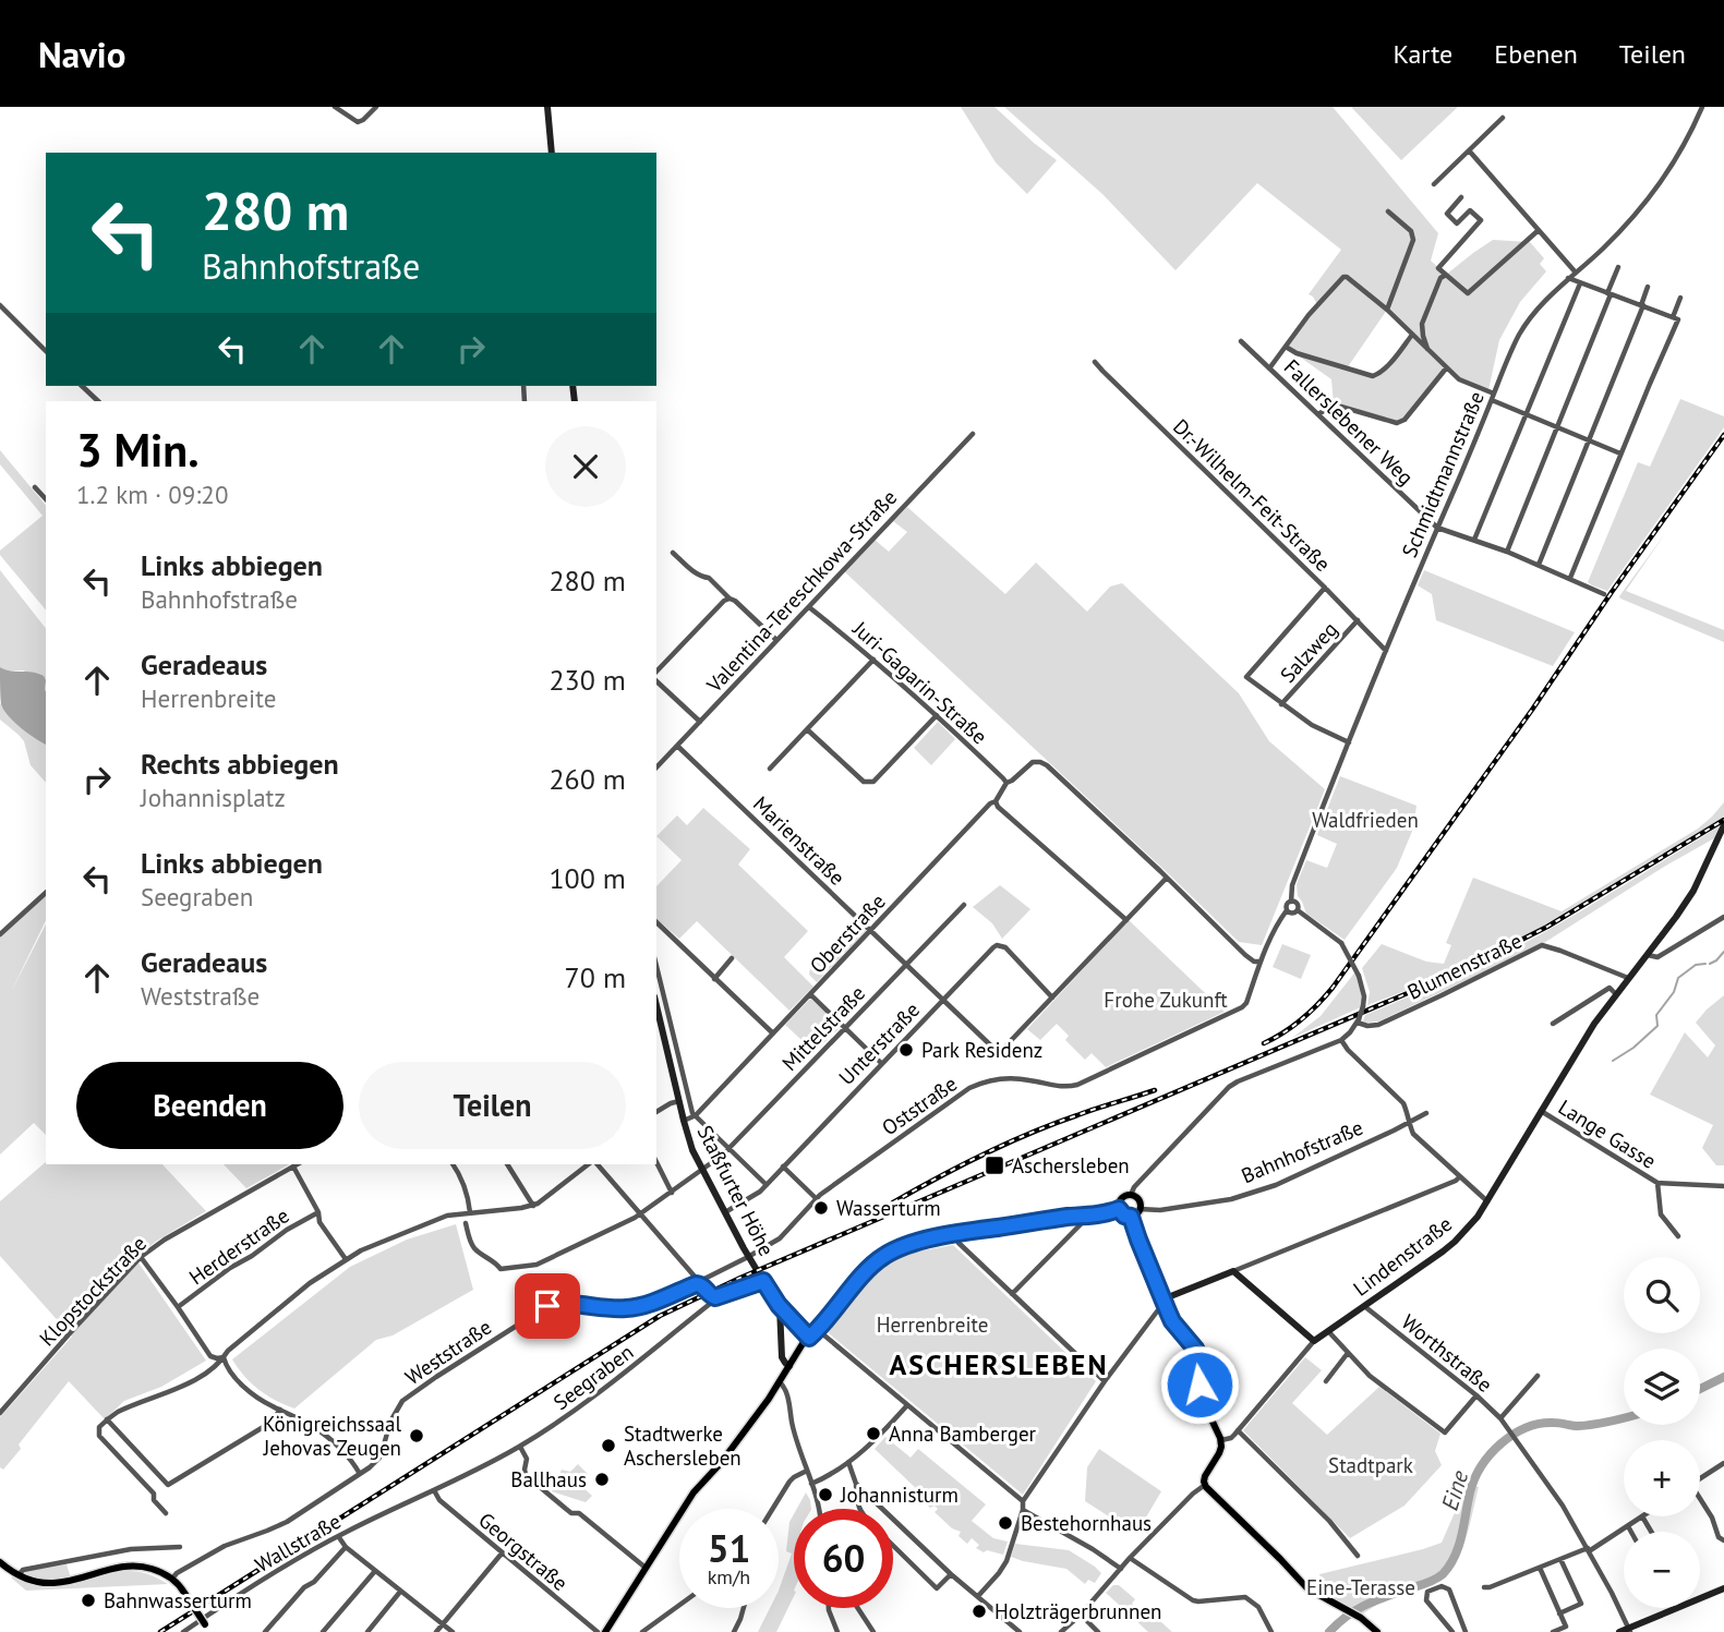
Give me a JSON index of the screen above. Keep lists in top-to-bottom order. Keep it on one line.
{"streets":{"street":["Fallerslebener Weg","Schmidtmannstraße","Dr.-Wilhelm-Feit-Straße","Valentina-Tereschkowa-Straße","Salzweg","Juri-Gagarin-Straße","Marienstraße","Oberstraße","Blumenstraße","Mittelstraße","Unterstraße","Oststraße","Lange Gasse","Bahnhofstraße","Staßfurter Höhe","Herderstraße","Lindenstraße","Klopstockstraße","Weststraße","Worthstraße","Seegraben","Wallstraße","Georgstraße"]},"crossings":[["Fallerslebener Weg","Schmidtmannstraße"],["Schmidtmannstraße","Dr.-Wilhelm-Feit-Straße"],["Dr.-Wilhelm-Feit-Straße","Salzweg"],["Valentina-Tereschkowa-Straße","Juri-Gagarin-Straße"],["Valentina-Tereschkowa-Straße","Marienstraße"],["Juri-Gagarin-Straße","Oberstraße"],["Marienstraße","Oberstraße"],["Marienstraße","Mittelstraße"],["Marienstraße","Unterstraße"],["Oberstraße","Staßfurter Höhe"],["Blumenstraße","Lindenstraße"],["Mittelstraße","Staßfurter Höhe"],["Unterstraße","Staßfurter Höhe"],["Oststraße","Staßfurter Höhe"],["Oststraße","Weststraße"],["Lange Gasse","Lindenstraße"],["Staßfurter Höhe","Weststraße"],["Staßfurter Höhe","Seegraben"],["Lindenstraße","Worthstraße"],["Seegraben","Wallstraße"],["Seegraben","Georgstraße"],["Wallstraße","Georgstraße"]],"districts":["ASCHERSLEBEN"],"water":["Eine"],"parks":["Waldfrieden","Frohe Zukunft","Herrenbreite","Stadtpark","Eine-Terasse"],"places":{"other":["Park Residenz","Wasserturm","Anna Bamberger","Königreichssaal Jehovas Zeugen","Stadtwerke Aschersleben","Ballhaus","Johannisturm","Bestehornhaus","Bahnwasserturm","Holzträgerbrunnen"],"transit":["Aschersleben"]},"page":{"header":"Navio","nav":["Karte","Ebenen","Teilen"],"turn":["280 m","Bahnhofstraße"],"heading":["3 Min.","1.2 km · 09:20"],"list":[{"name":"Links abbiegen","note":"Bahnhofstraße","value":"280 m"},{"name":"Geradeaus","note":"Herrenbreite","value":"230 m"},{"name":"Rechts abbiegen","note":"Johannisplatz","value":"260 m"},{"name":"Links abbiegen","note":"Seegraben","value":"100 m"},{"name":"Geradeaus","note":"Weststraße","value":"70 m"}],"buttons":["Beenden","Teilen"],"map_buttons":["+","−"],"speed":"51 km/h","limit":"60"}}
